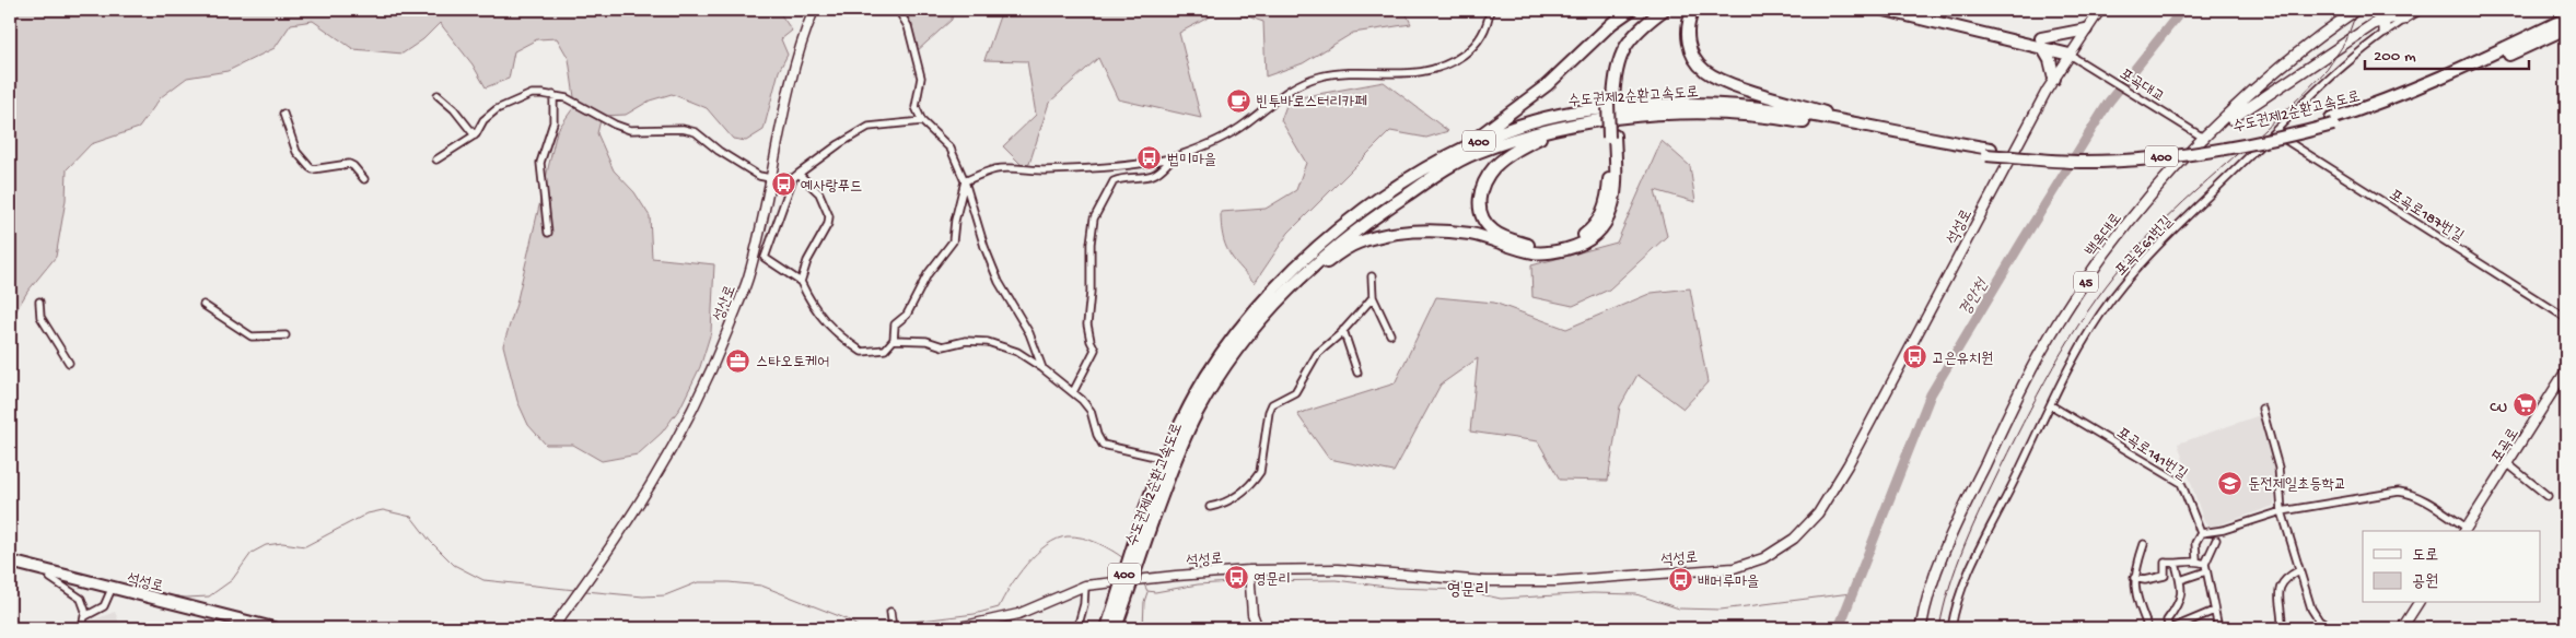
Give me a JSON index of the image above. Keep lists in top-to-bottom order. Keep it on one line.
{"streets":{"highway":["수도권제2순환고속도로","400","석성로"],"main road":["백옥대로","45"],"street":["포곡대교","포곡로187번길","포곡로61번길","성산로","포곡로","포곡로141번길"]},"crossings":[["포곡대교","석성로"],["포곡대교","백옥대로"],["포곡로187번길","포곡로61번길"],["포곡로61번길","포곡로141번길"]],"districts":["영문리"],"water":["경안천"],"places":{"cafe":["빈투바로스터리카페"],"bus stop":["법미마을","예사랑푸드","고은유치원","영문리","배머루마을"],"office":["스타오토케어"],"supermarket":["CU"],"school or university":["둔전제일초등학교"]},"legend":["도로","공원"],"scale_bar":"200 m"}
